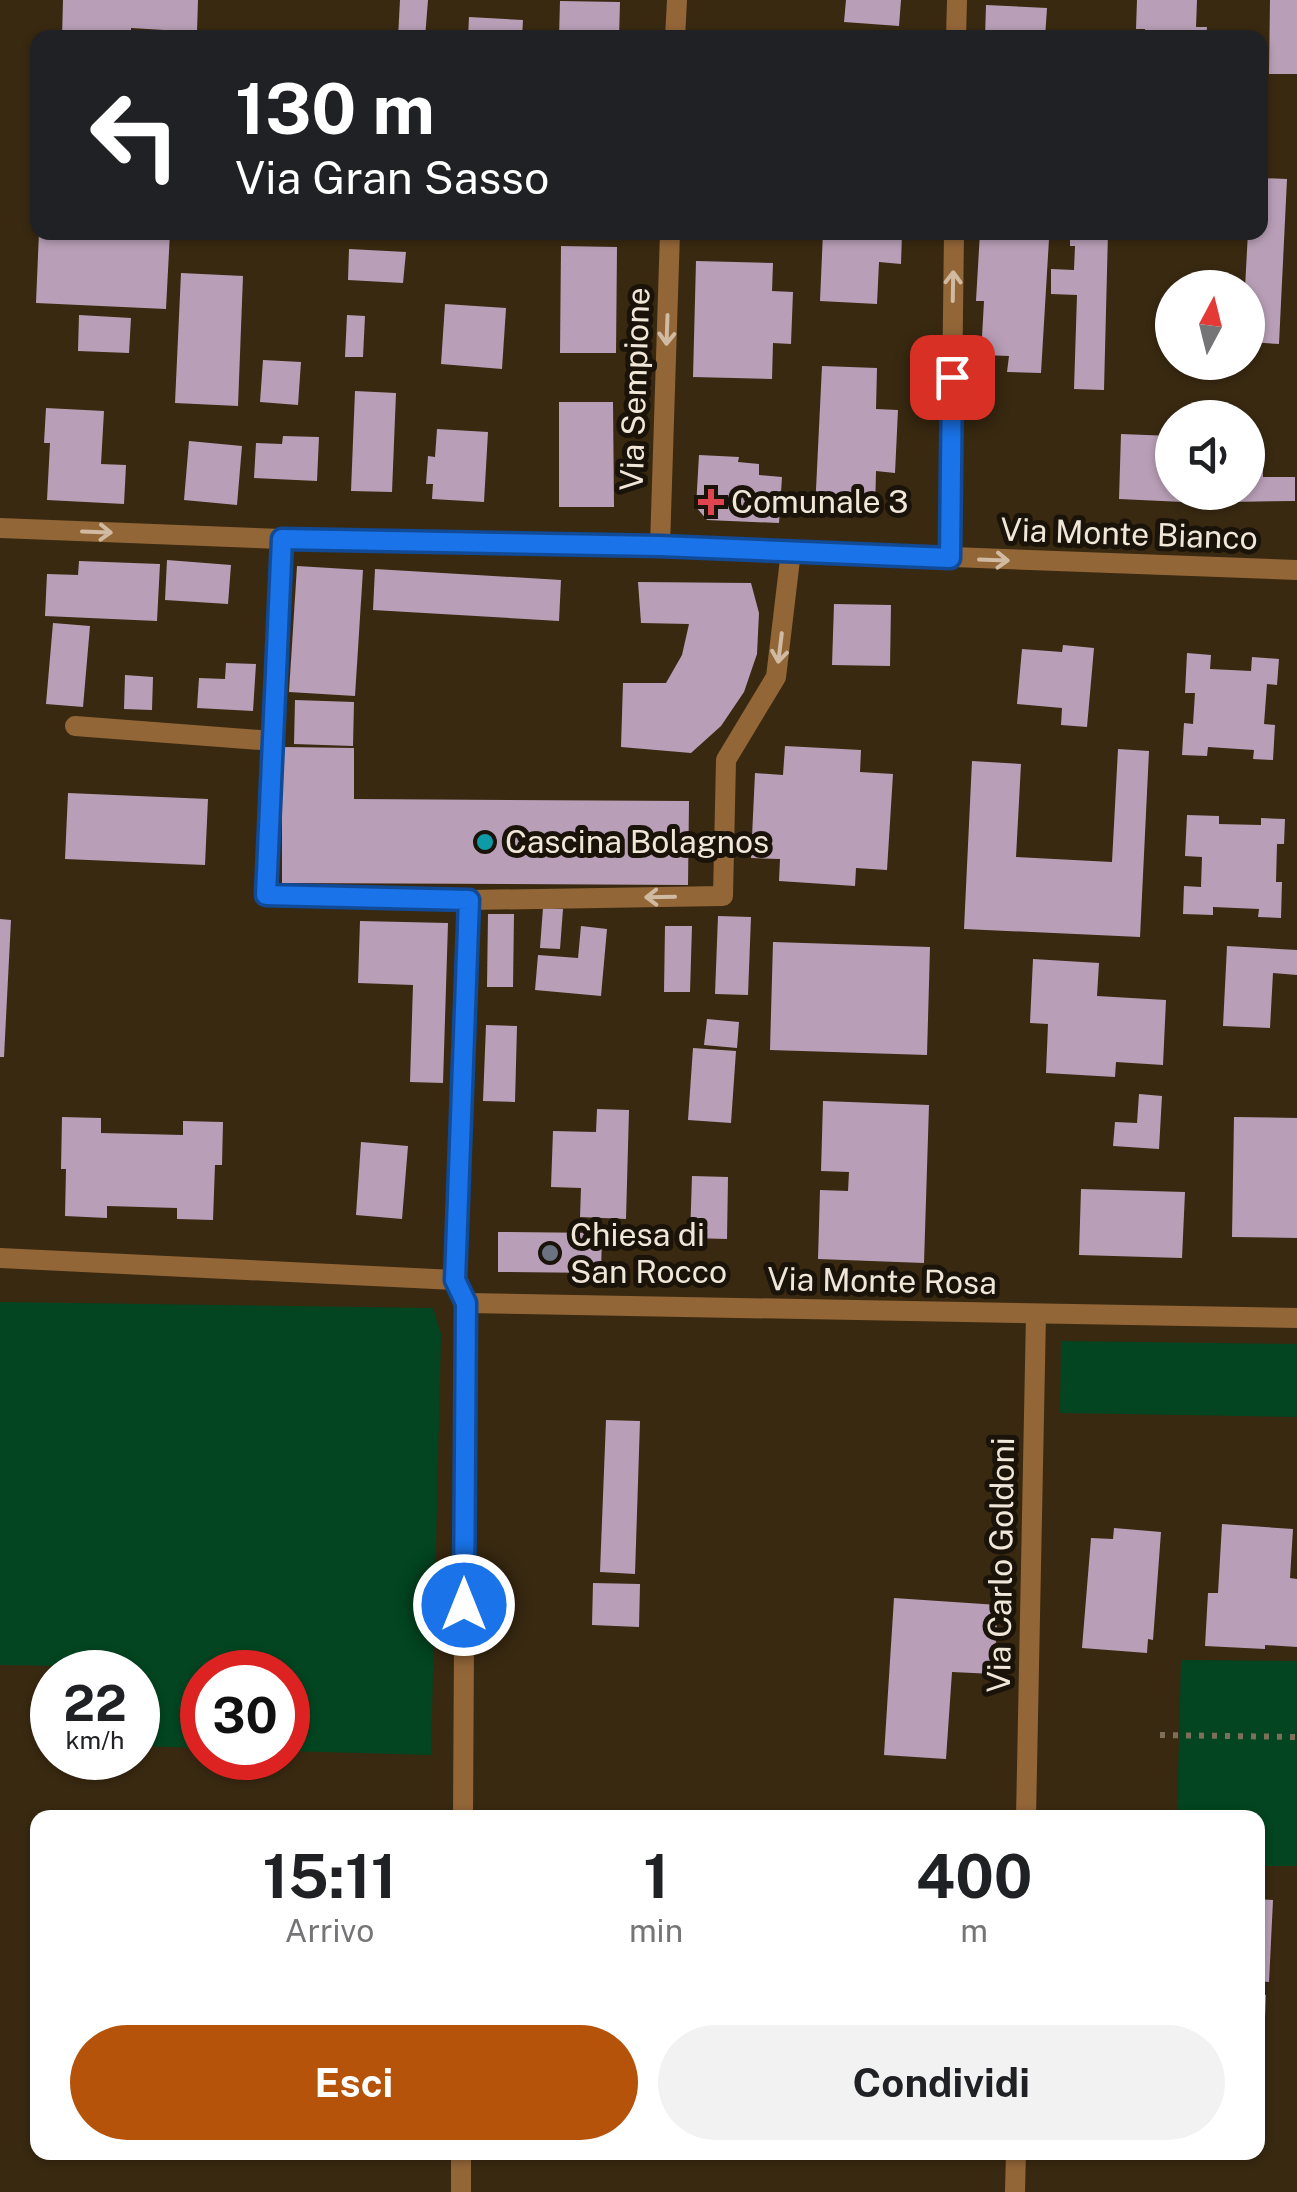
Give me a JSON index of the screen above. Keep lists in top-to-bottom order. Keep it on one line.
{"streets":{"street":["Via Sempione","Via Monte Bianco","Via Monte Rosa","Via Carlo Goldoni"]},"crossings":[["Via Sempione","Via Monte Bianco"],["Via Monte Rosa","Via Carlo Goldoni"]],"one_way":["Via Sempione","Via Monte Bianco"],"places":{"health":["Comunale 3"],"other":["Cascina Bolagnos","Chiesa di San Rocco"]},"north":"top","page":{"turn":["130 m","Via Gran Sasso"],"speed":"22 km/h","limit":"30","eta":["15:11","Arrivo","1","min","400","m"],"buttons":["Esci","Condividi"]}}
